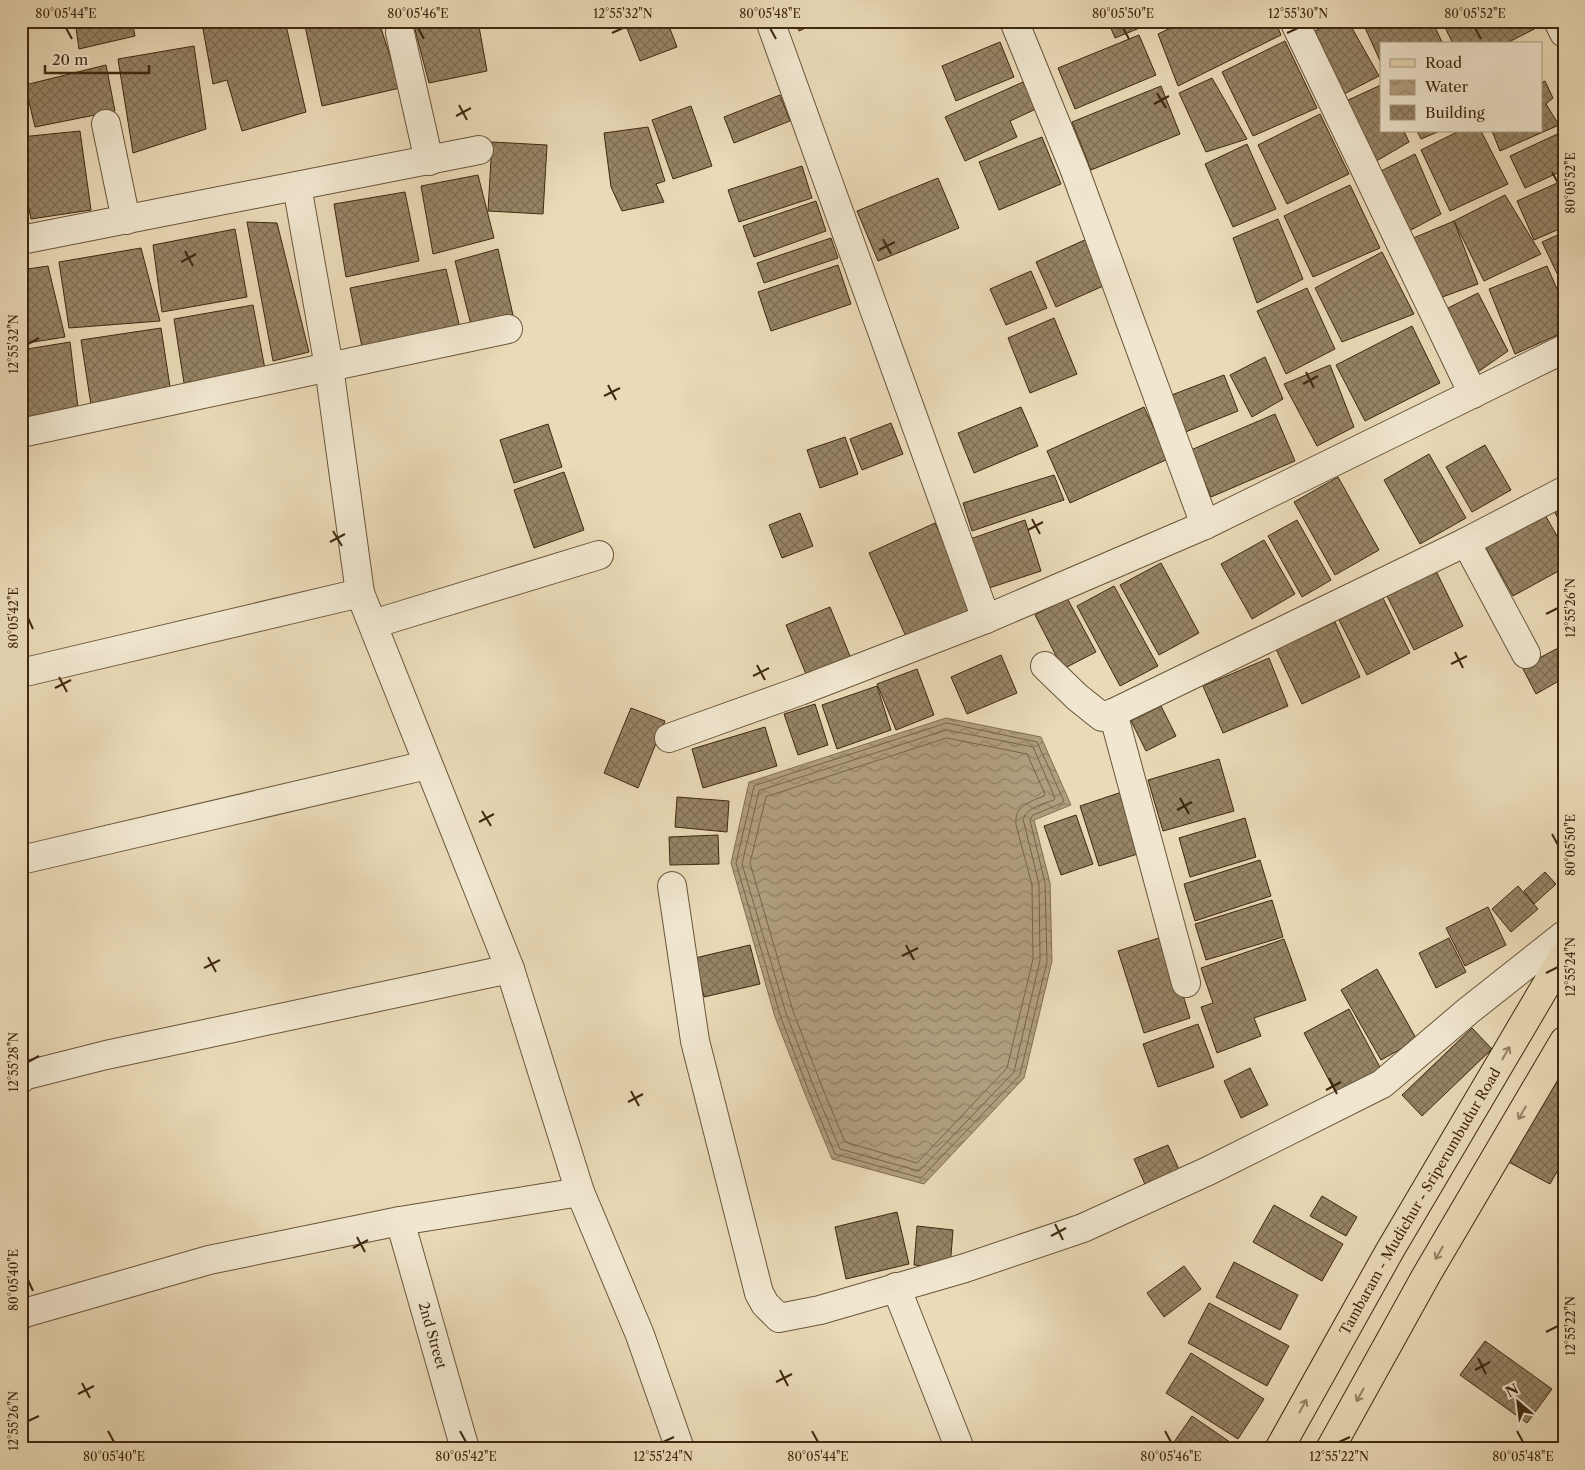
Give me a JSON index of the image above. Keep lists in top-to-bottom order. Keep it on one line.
{"streets":{"main road":["Tambaram - Mudichur - Sriperumbudur Road"],"street":["2nd Street"]},"legend":["Road","Water","Building"],"scale_bar":"20 m","north":"top left","coordinates":["80°05'44\"E","80°05'46\"E","12°55'32\"N","80°05'48\"E","80°05'50\"E","12°55'30\"N","80°05'52\"E","12°55'26\"N","80°05'42\"E","12°55'24\"N","12°55'28\"N","80°05'40\"E","12°55'22\"N"]}
